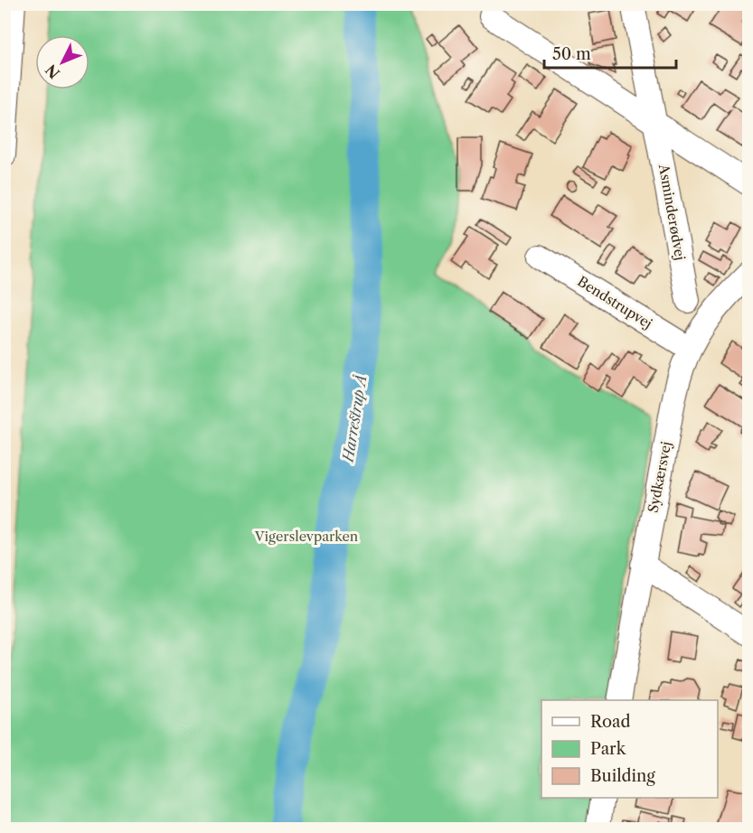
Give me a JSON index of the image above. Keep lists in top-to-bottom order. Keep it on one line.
{"streets":{"street":["Asminderødvej","Bendstrupvej","Sydkærsvej"]},"crossings":[["Bendstrupvej","Sydkærsvej"]],"water":["Harrestrup Å"],"parks":["Vigerslevparken"],"legend":["Road","Park","Building"],"scale_bar":"50 m","north":"bottom left"}
